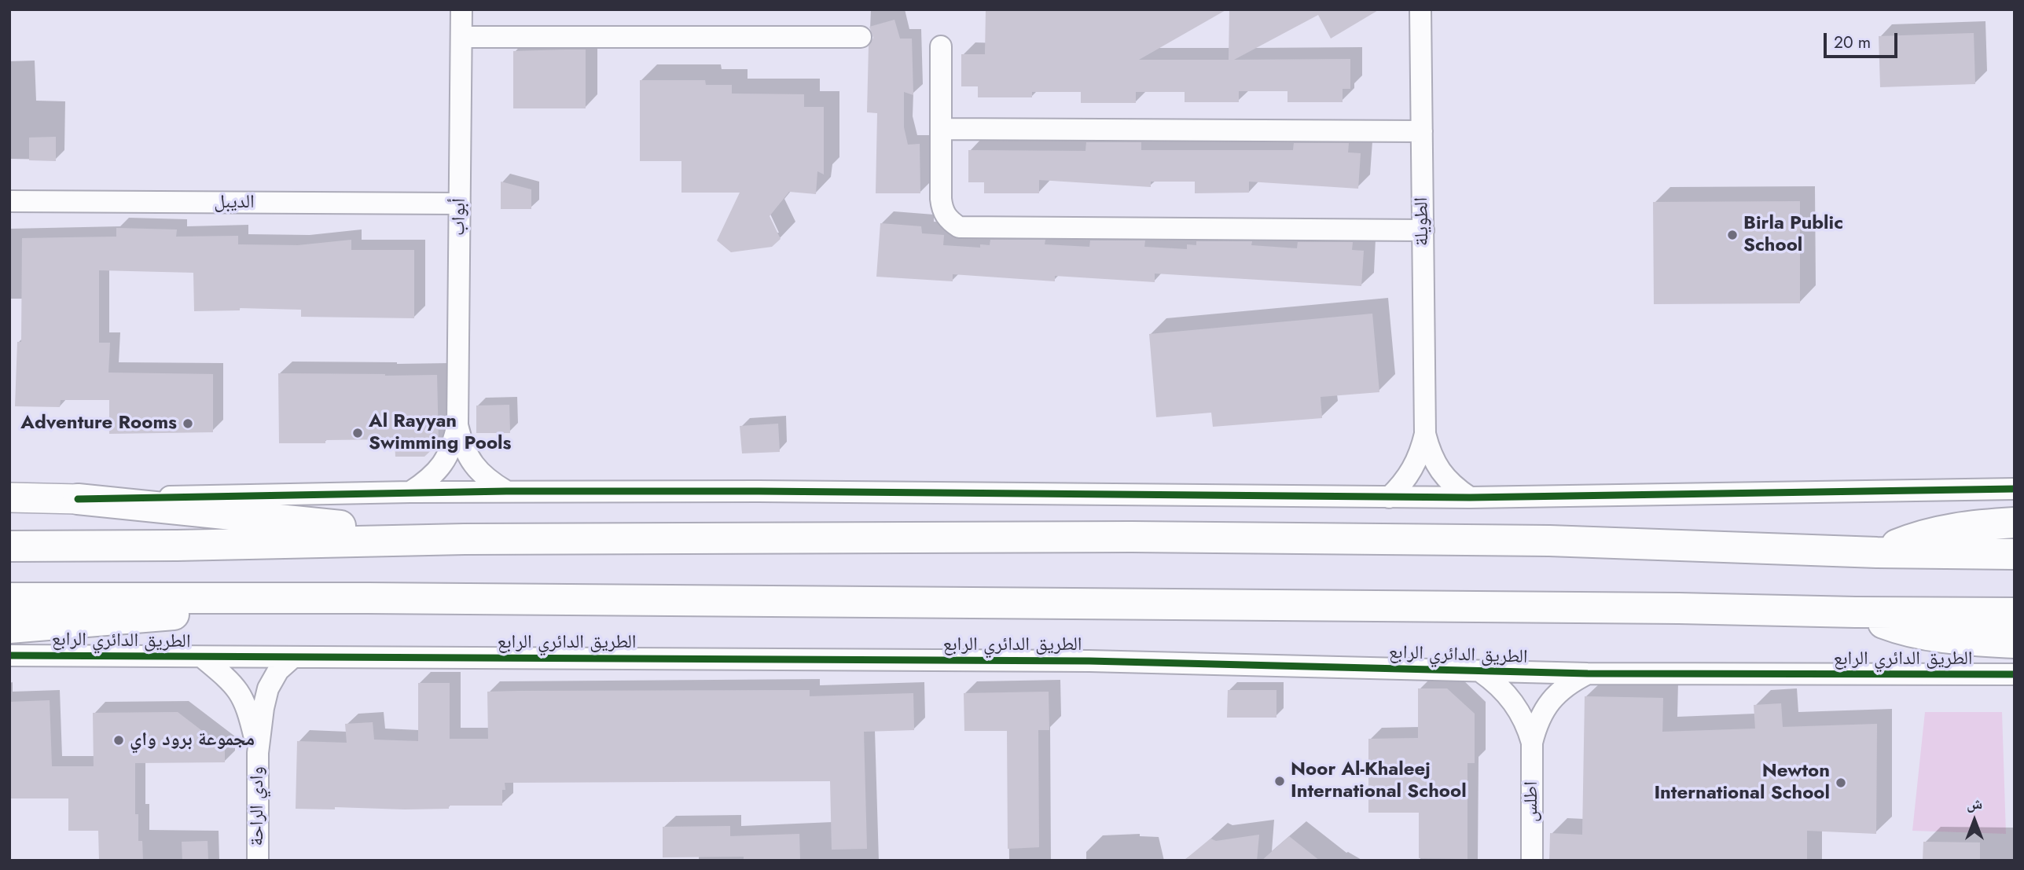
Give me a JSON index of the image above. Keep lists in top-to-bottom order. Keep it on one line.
{"streets":{"street":["الديبل","أبواب","الطويلة","الطريق الدائري الرابع","اطلس","وادي الراحة"]},"crossings":[["الديبل","أبواب"],["الطريق الدائري الرابع","اطلس"],["الطريق الدائري الرابع","وادي الراحة"]],"places":["Birla Public School","Adventure Rooms","Al Rayyan Swimming Pools","مجموعة برود واي","Noor Al-Khaleej International School","Newton International School"],"scale_bar":"20 m","north":"top"}
